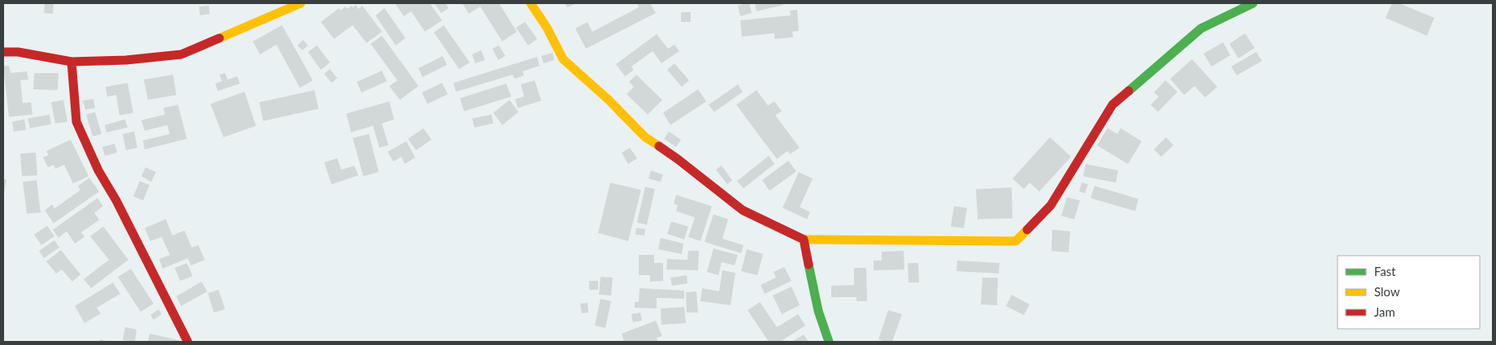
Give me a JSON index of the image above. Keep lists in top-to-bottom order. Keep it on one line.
{"legend":["Fast","Slow","Jam"]}
